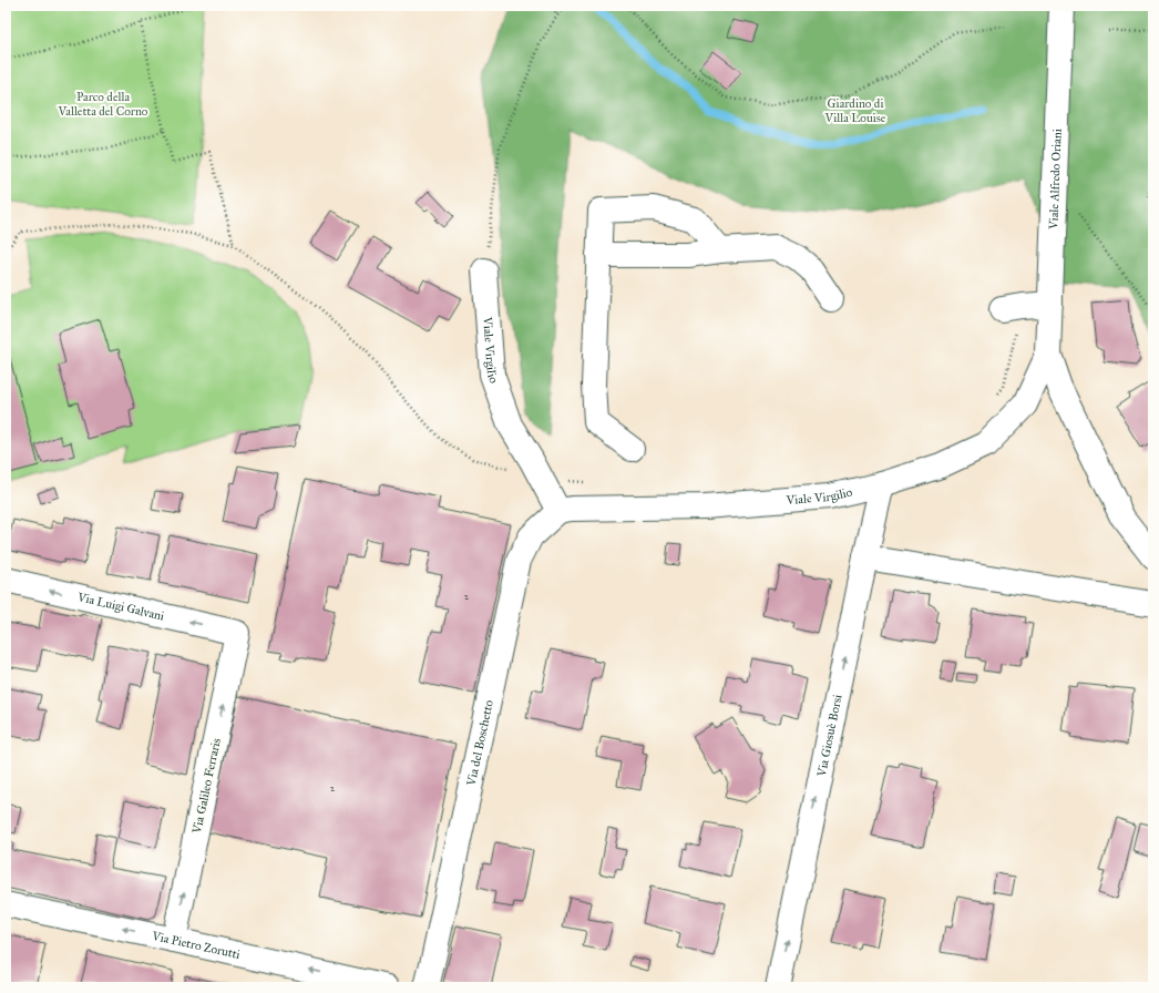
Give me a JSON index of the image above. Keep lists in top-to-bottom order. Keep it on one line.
{"streets":{"street":["Viale Alfredo Oriani","Viale Virgilio","Via Luigi Galvani","Via Giosuè Borsi","Via del Boschetto","Via Galileo Ferraris","Via Pietro Zorutti"]},"crossings":[["Viale Alfredo Oriani","Viale Virgilio"],["Viale Virgilio","Via Giosuè Borsi"],["Viale Virgilio","Via del Boschetto"],["Via Luigi Galvani","Via Galileo Ferraris"],["Via Galileo Ferraris","Via Pietro Zorutti"]],"one_way":["Via Luigi Galvani","Via Giosuè Borsi","Via Galileo Ferraris","Via Pietro Zorutti"],"parks":["Parco della Valletta del Corno","Giardino di Villa Louise"],"house_numbers":["2","2"]}
